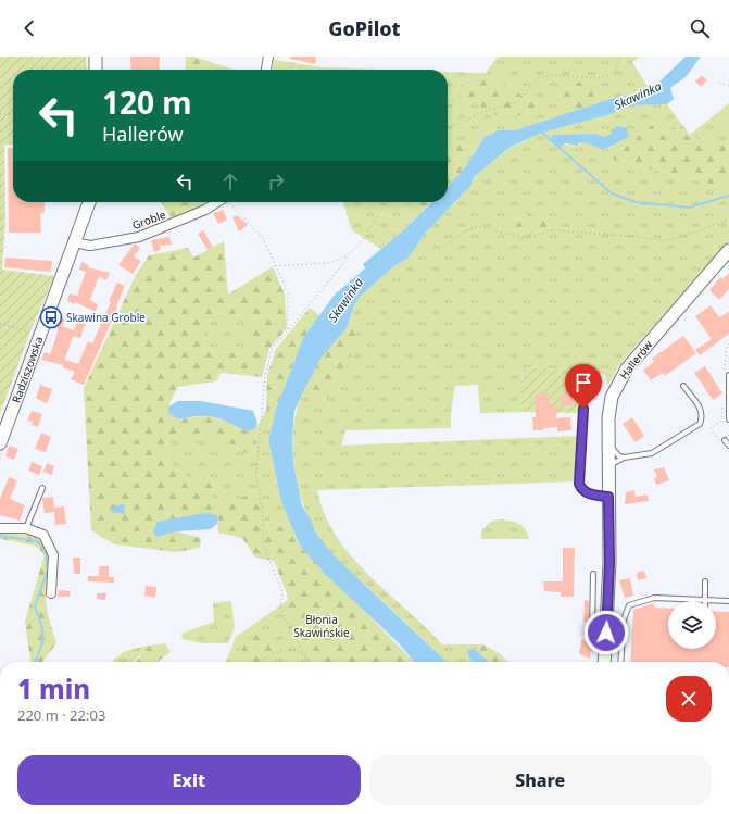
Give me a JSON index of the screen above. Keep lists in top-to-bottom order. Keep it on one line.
{"streets":{"street":["Groble","Hallerów","Radziszowska"]},"crossings":[["Groble","Radziszowska"]],"water":["Skawinka"],"parks":["Błonia Skawińskie"],"places":{"bus stop":["Skawina Groble"]},"page":{"header":"GoPilot","turn":["120 m","Hallerów"],"heading":["1 min","220 m · 22:03"],"buttons":["Exit","Share"]}}
